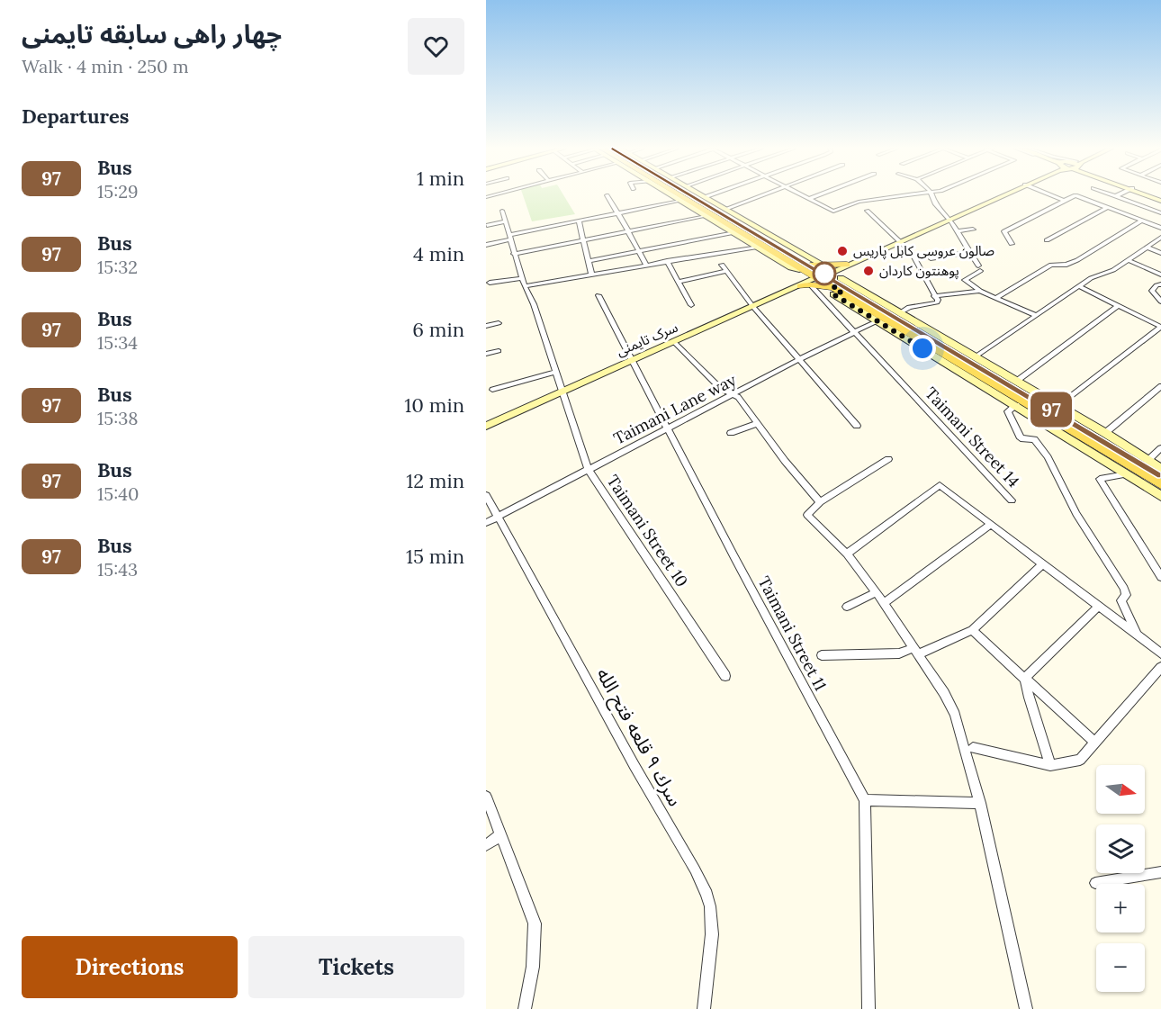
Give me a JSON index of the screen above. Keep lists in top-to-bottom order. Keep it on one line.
{"streets":{"street":["سرک تایمنی","Taimani Lane way","Taimani Street 14","Taimani Street 10","Taimani Street 11","سرك ٩ قلعه فتح الله"]},"crossings":[["سرک تایمنی","Taimani Street 10"],["سرک تایمنی","Taimani Street 11"],["Taimani Lane way","Taimani Street 14"],["Taimani Lane way","Taimani Street 10"],["Taimani Lane way","Taimani Street 11"],["Taimani Lane way","سرك ٩ قلعه فتح الله"]],"places":["صالون عروسی کابل پاریس","پوهنتون کاردان"],"lines":["bus line 97"],"north":"right","page":{"heading":[["چهار راهی سابقه تایمنی","Walk · 4 min · 250 m"],"Departures"],"on_map":"97","list":[{"mark":"97","name":"Bus","note":"15:29","value":"1 min"},{"mark":"97","name":"Bus","note":"15:32","value":"4 min"},{"mark":"97","name":"Bus","note":"15:34","value":"6 min"},{"mark":"97","name":"Bus","note":"15:38","value":"10 min"},{"mark":"97","name":"Bus","note":"15:40","value":"12 min"},{"mark":"97","name":"Bus","note":"15:43","value":"15 min"}],"map_buttons":["+","−"],"buttons":["Directions","Tickets"]}}
